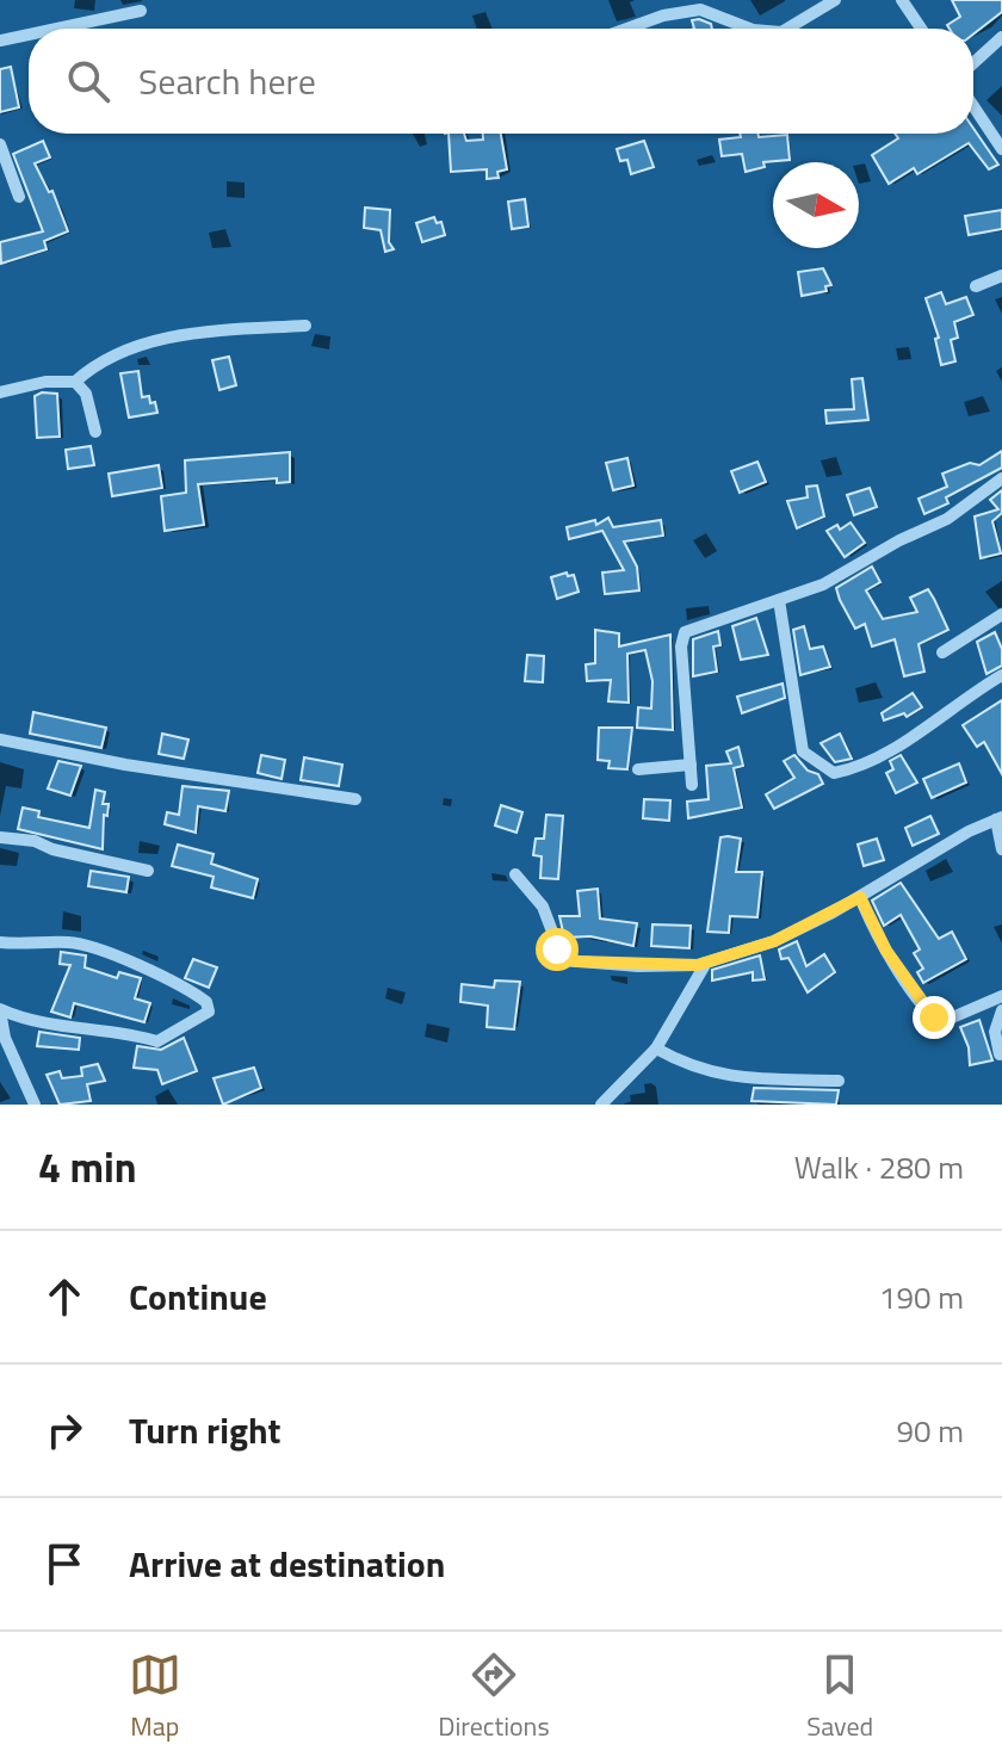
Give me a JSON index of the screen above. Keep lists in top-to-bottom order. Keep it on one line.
{"north":"right","page":{"search":"Search here","heading":["4 min","Walk · 280 m"],"list":[["Continue","190 m"],["Turn right","90 m"],"Arrive at destination"],"nav":["Map","Directions","Saved"]}}
